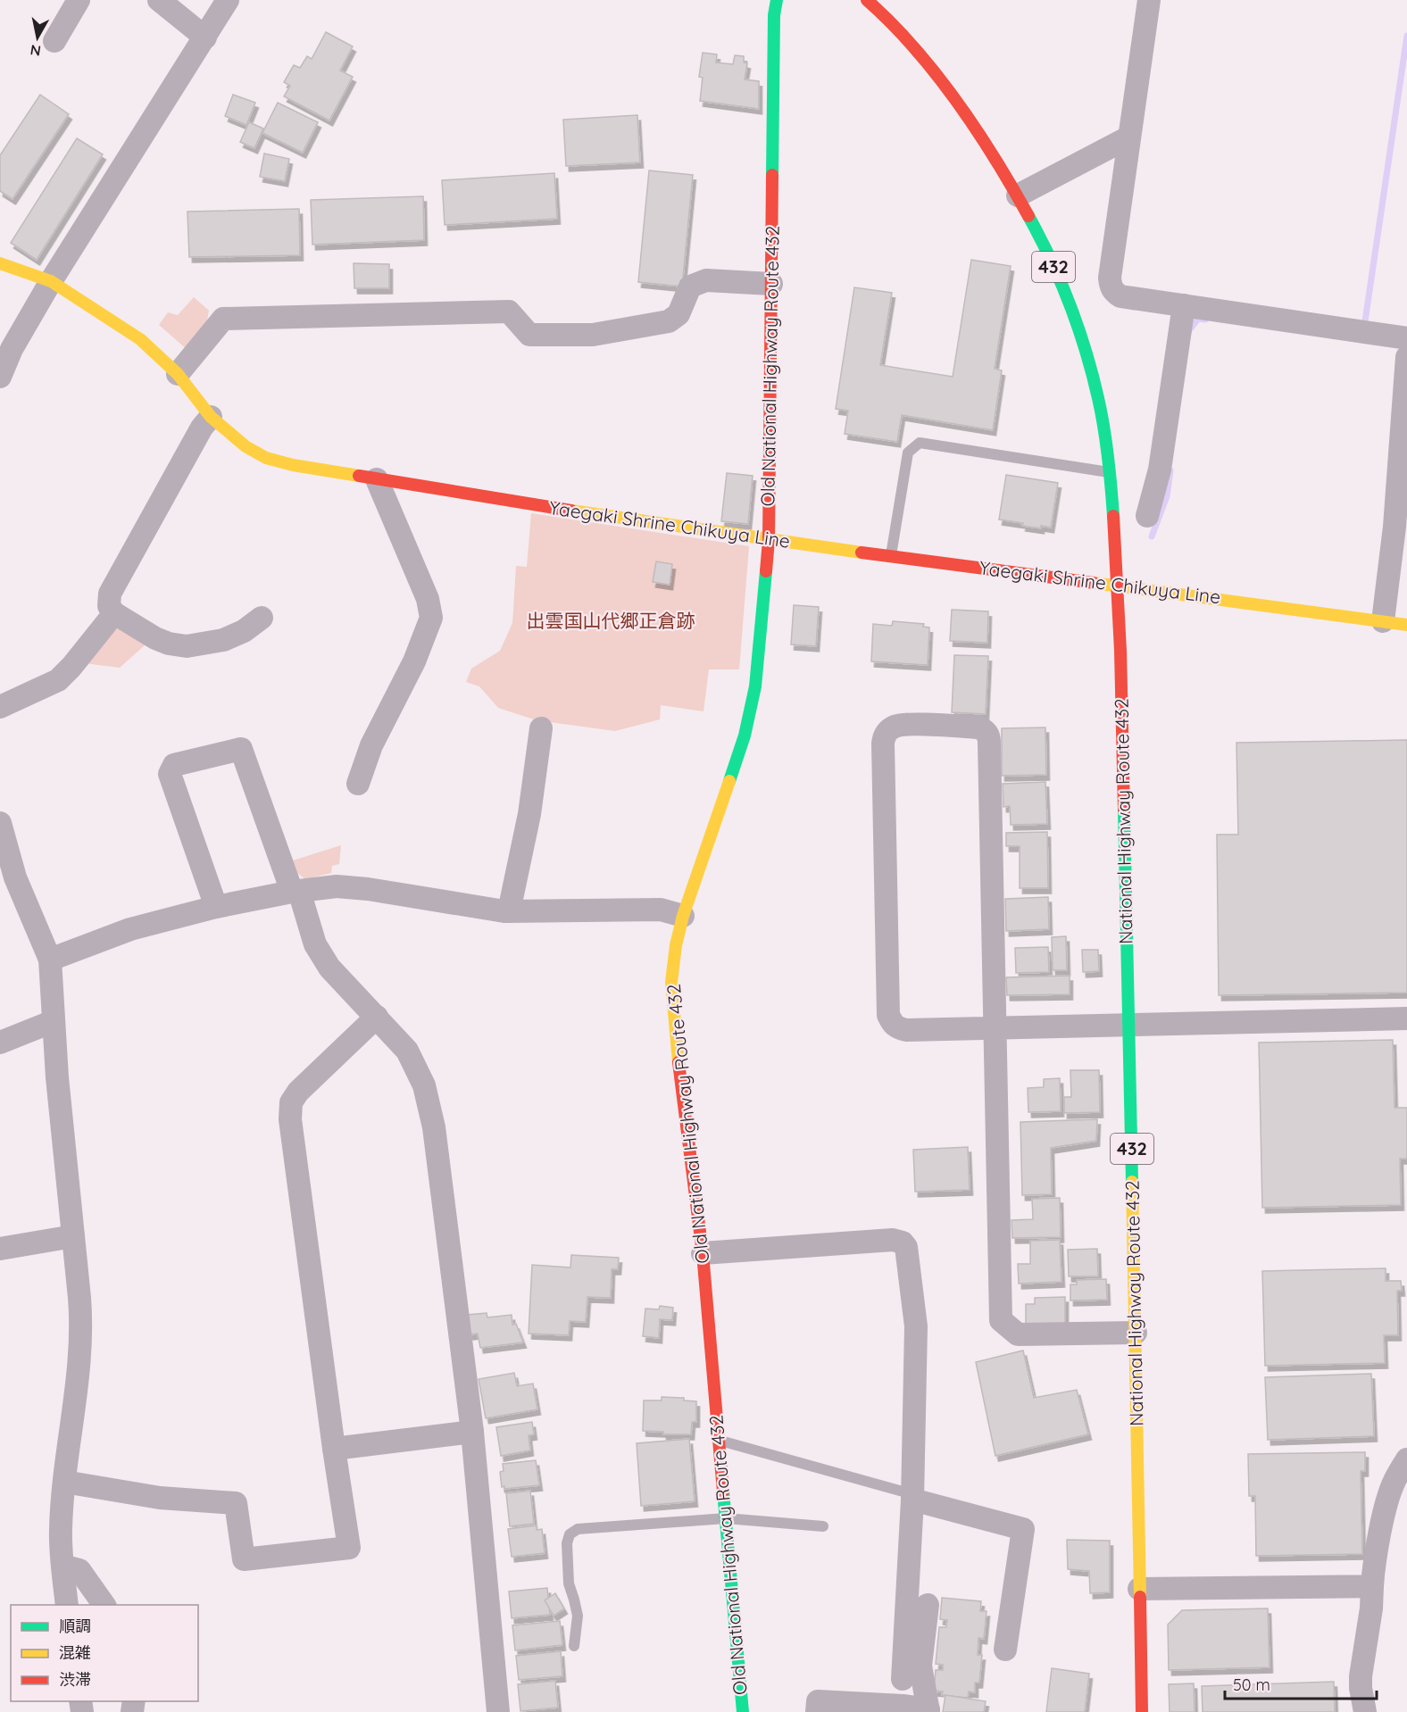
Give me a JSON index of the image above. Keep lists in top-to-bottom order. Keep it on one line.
{"streets":{"main road":["432","Old National Highway Route 432","Yaegaki Shrine Chikuya Line","National Highway Route 432"]},"crossings":[["Old National Highway Route 432","Yaegaki Shrine Chikuya Line"],["Yaegaki Shrine Chikuya Line","National Highway Route 432"]],"parks":["出雲国山代郷正倉跡"],"legend":["順調","混雑","渋滞"],"scale_bar":"50 m","north":"bottom"}
